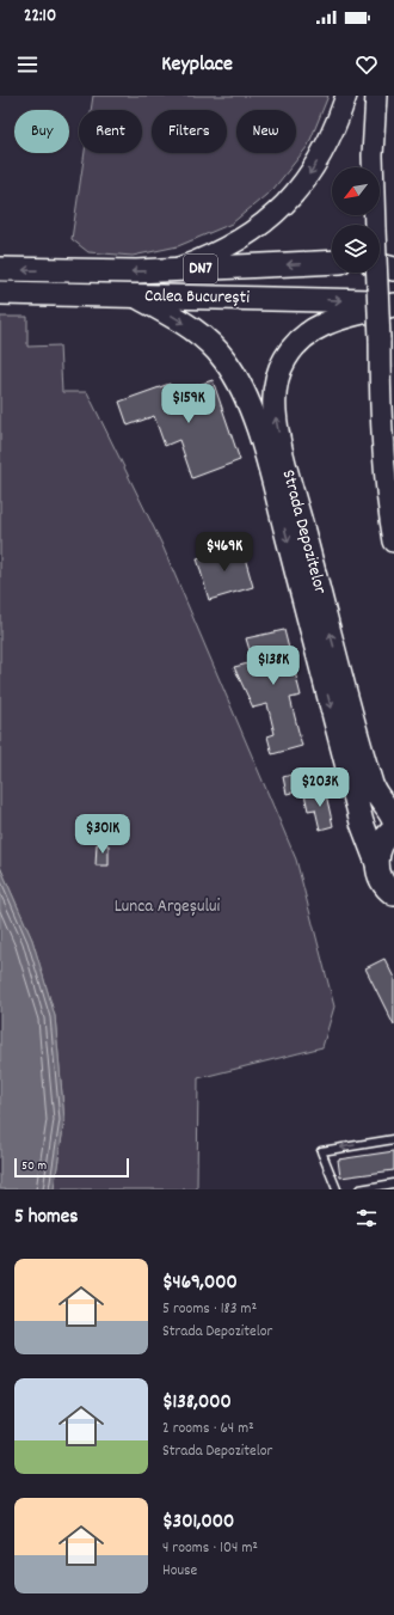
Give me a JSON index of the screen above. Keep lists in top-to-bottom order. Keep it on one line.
{"streets":{"main road":["DN7","Calea București","Strada Depozitelor"]},"crossings":[["DN7","Strada Depozitelor"],["Calea București","Strada Depozitelor"]],"parks":["Lunca Argeșului"],"scale_bar":"50 m","north":"bottom left","page":{"status":"22:10","header":"Keyplace","chip":["Buy","Rent","Filters","New"],"price":["$159K","$469K","$138K","$203K","$301K"],"scale":"50 m","heading":"5 homes","list":[{"name":"$469,000","note":"5 rooms · 183 m² · Strada Depozitelor"},{"name":"$138,000","note":"2 rooms · 64 m² · Strada Depozitelor"},{"name":"$301,000","note":"4 rooms · 104 m² · House"}]}}
